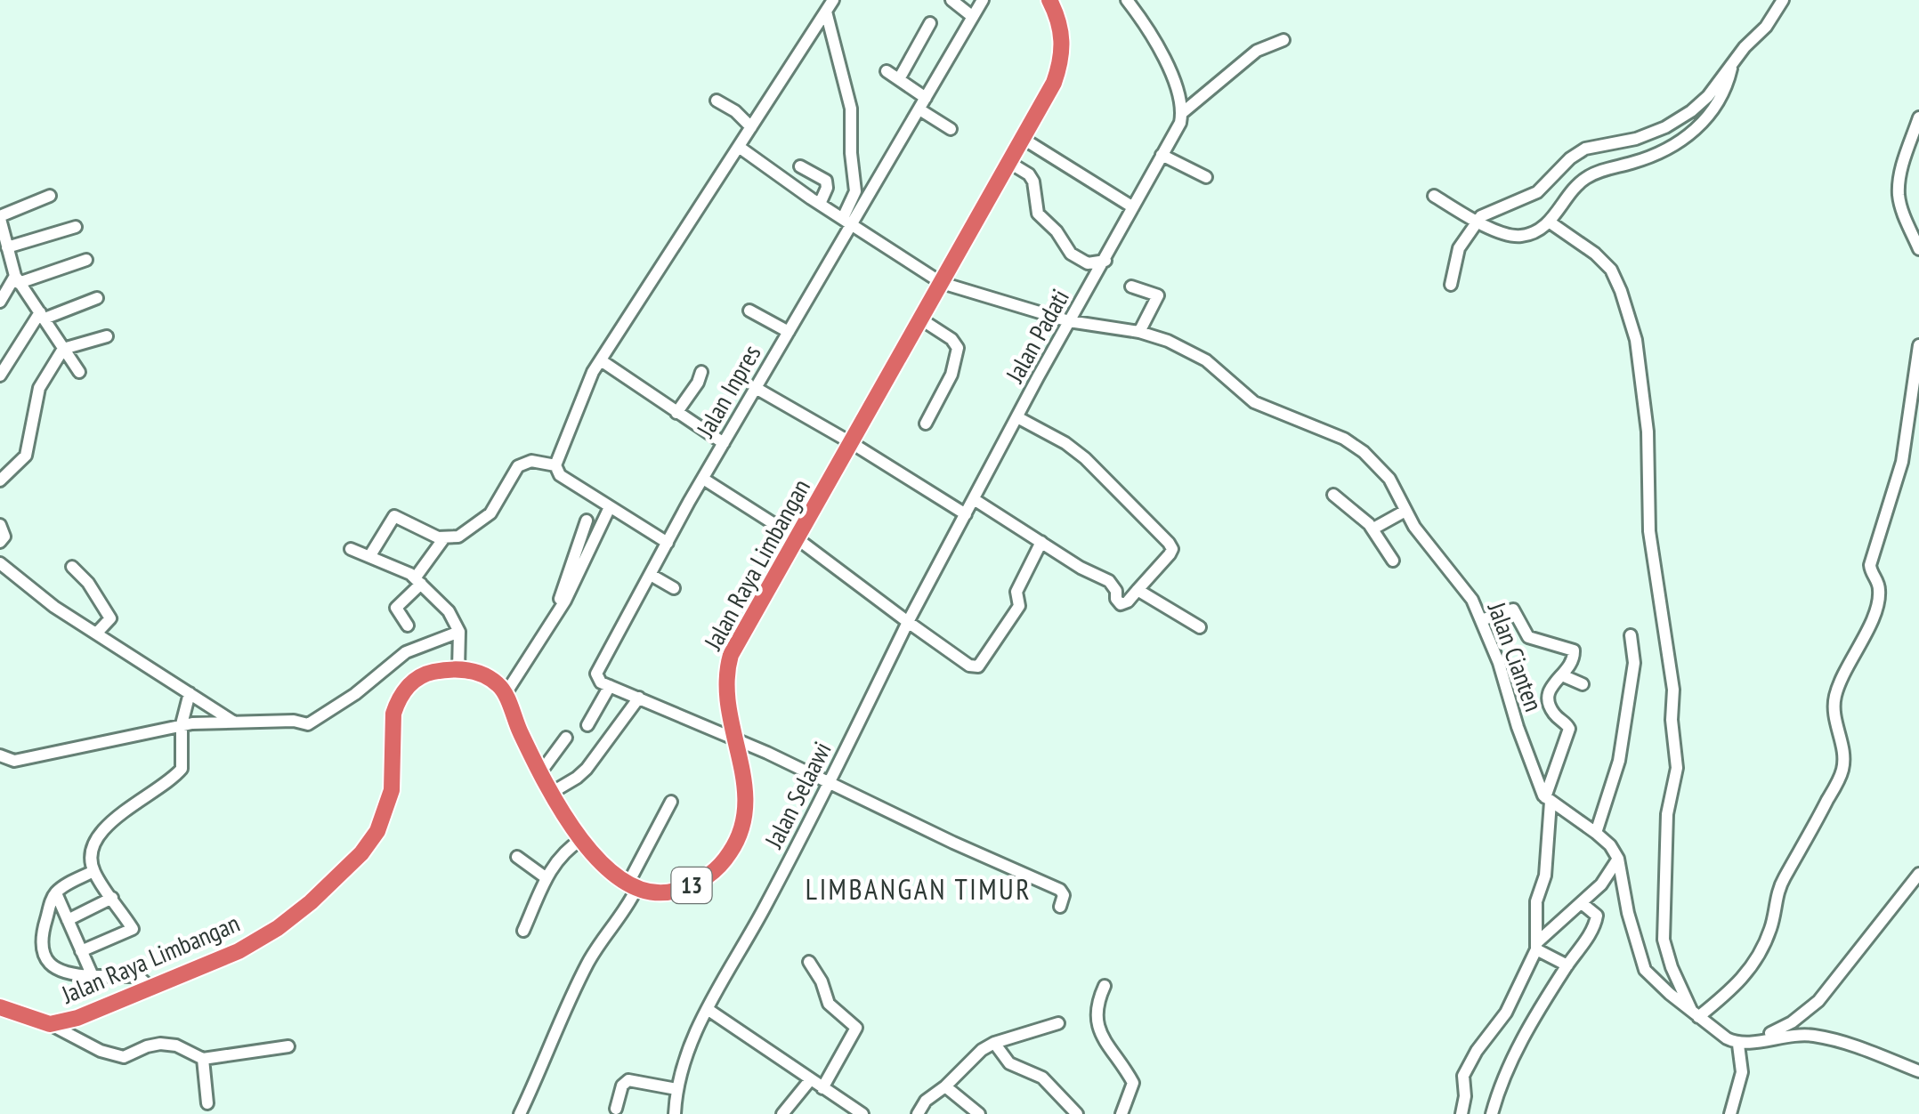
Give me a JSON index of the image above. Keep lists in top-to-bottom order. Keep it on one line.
{"streets":{"highway":["Jalan Raya Limbangan","13"],"street":["Jalan Padati","Jalan Inpres","Jalan Cianten","Jalan Selaawi"]},"crossings":[["Jalan Padati","Jalan Cianten"],["Jalan Padati","Jalan Selaawi"],["Jalan Inpres","Jalan Cianten"],["Jalan Raya Limbangan","Jalan Cianten"]],"districts":["LIMBANGAN TIMUR"]}
